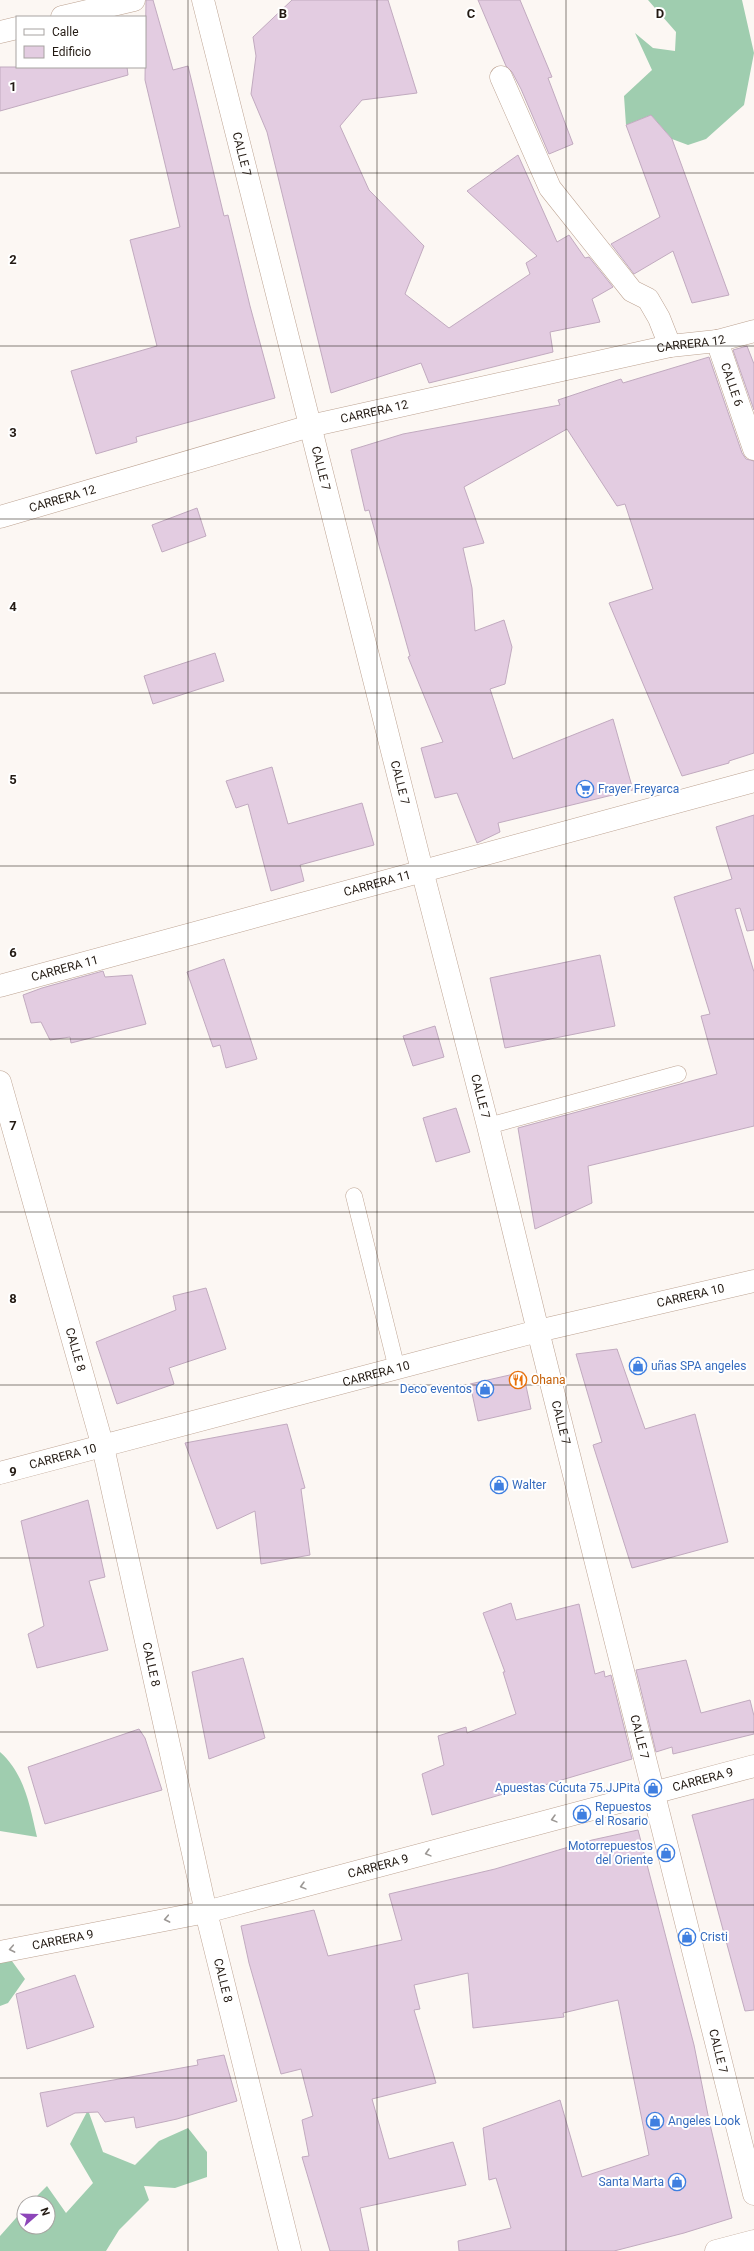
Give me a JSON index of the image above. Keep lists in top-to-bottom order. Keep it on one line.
{"streets":{"street":["CALLE 7","CARRERA 12","CALLE 6","CARRERA 11","CARRERA 10","CALLE 8","CARRERA 9"]},"crossings":[["CALLE 7","CARRERA 12"],["CALLE 7","CARRERA 11"],["CALLE 7","CARRERA 10"],["CALLE 7","CARRERA 9"],["CARRERA 12","CALLE 6"],["CARRERA 10","CALLE 8"],["CALLE 8","CARRERA 9"]],"one_way":["CARRERA 9"],"places":{"supermarket":["Frayer Freyarca"],"shop":["uñas SPA angeles","Deco eventos","Walter","Apuestas Cúcuta 75.JJPita","Repuestos el Rosario","Motorrepuestos del Oriente","Cristi","Angeles Look","Santa Marta"],"restaurant":["Ohana"]},"legend":["Calle","Edificio"],"north":"right","grid":{"columns":["B","C","D"],"rows":["1","2","3","4","5","6","7","8","9"]}}
